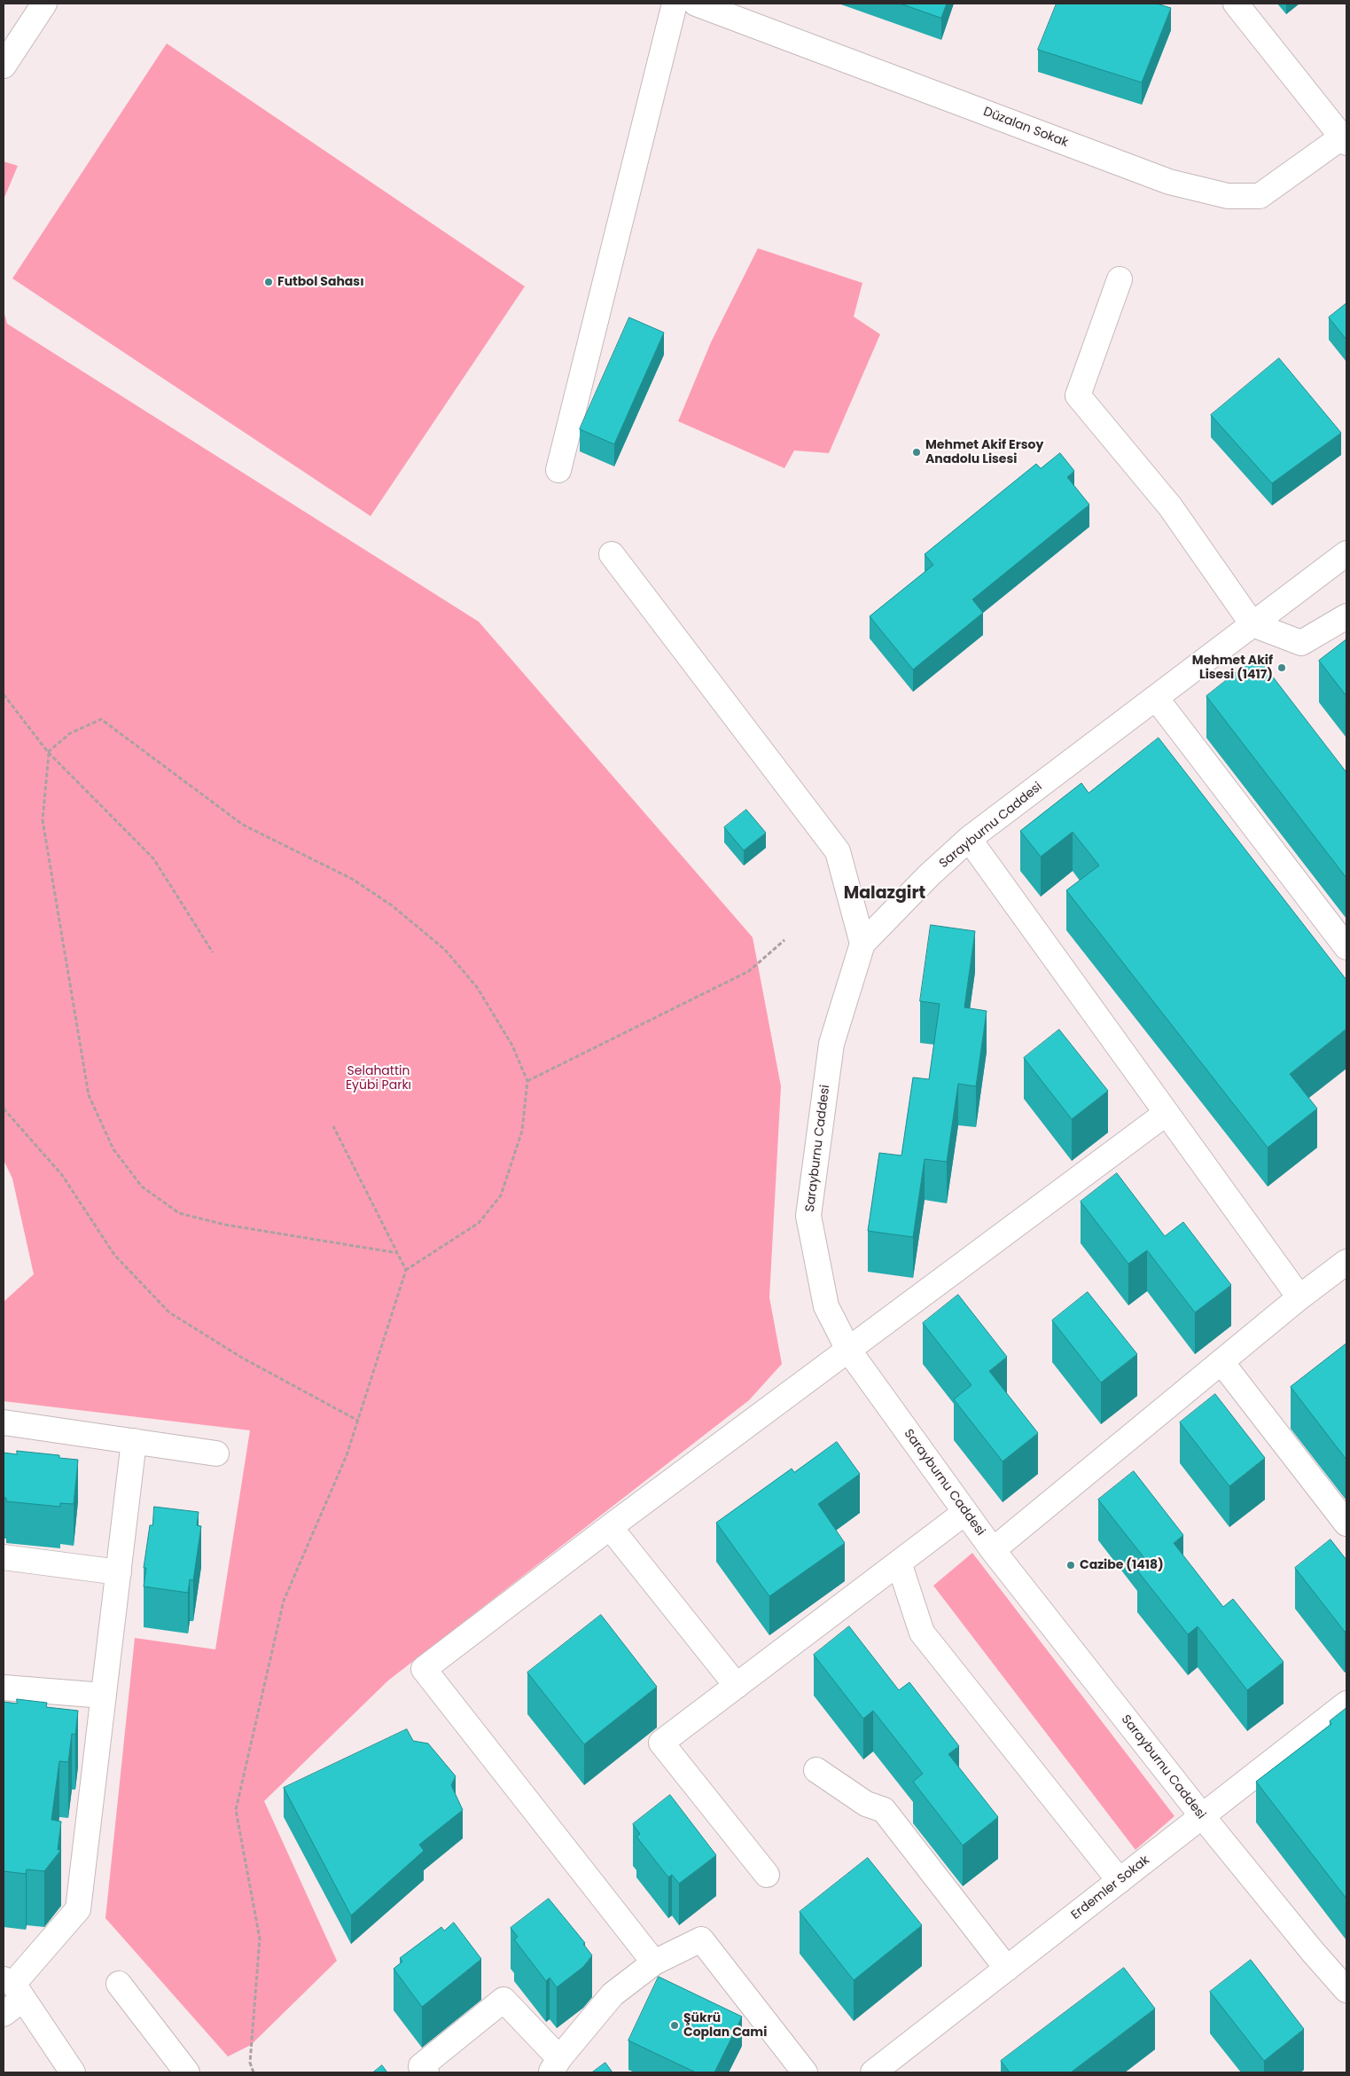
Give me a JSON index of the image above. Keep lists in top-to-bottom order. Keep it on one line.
{"streets":{"street":["Düzalan Sokak","Sarayburnu Caddesi","Erdemler Sokak"]},"crossings":[["Sarayburnu Caddesi","Erdemler Sokak"]],"districts":["Malazgirt"],"parks":["Selahattin Eyübi Parkı"],"places":["Futbol Sahası","Mehmet Akif Ersoy Anadolu Lisesi","Mehmet Akif Lisesi (1417)","Cazibe (1418)","Şükrü Coplan Cami"]}
